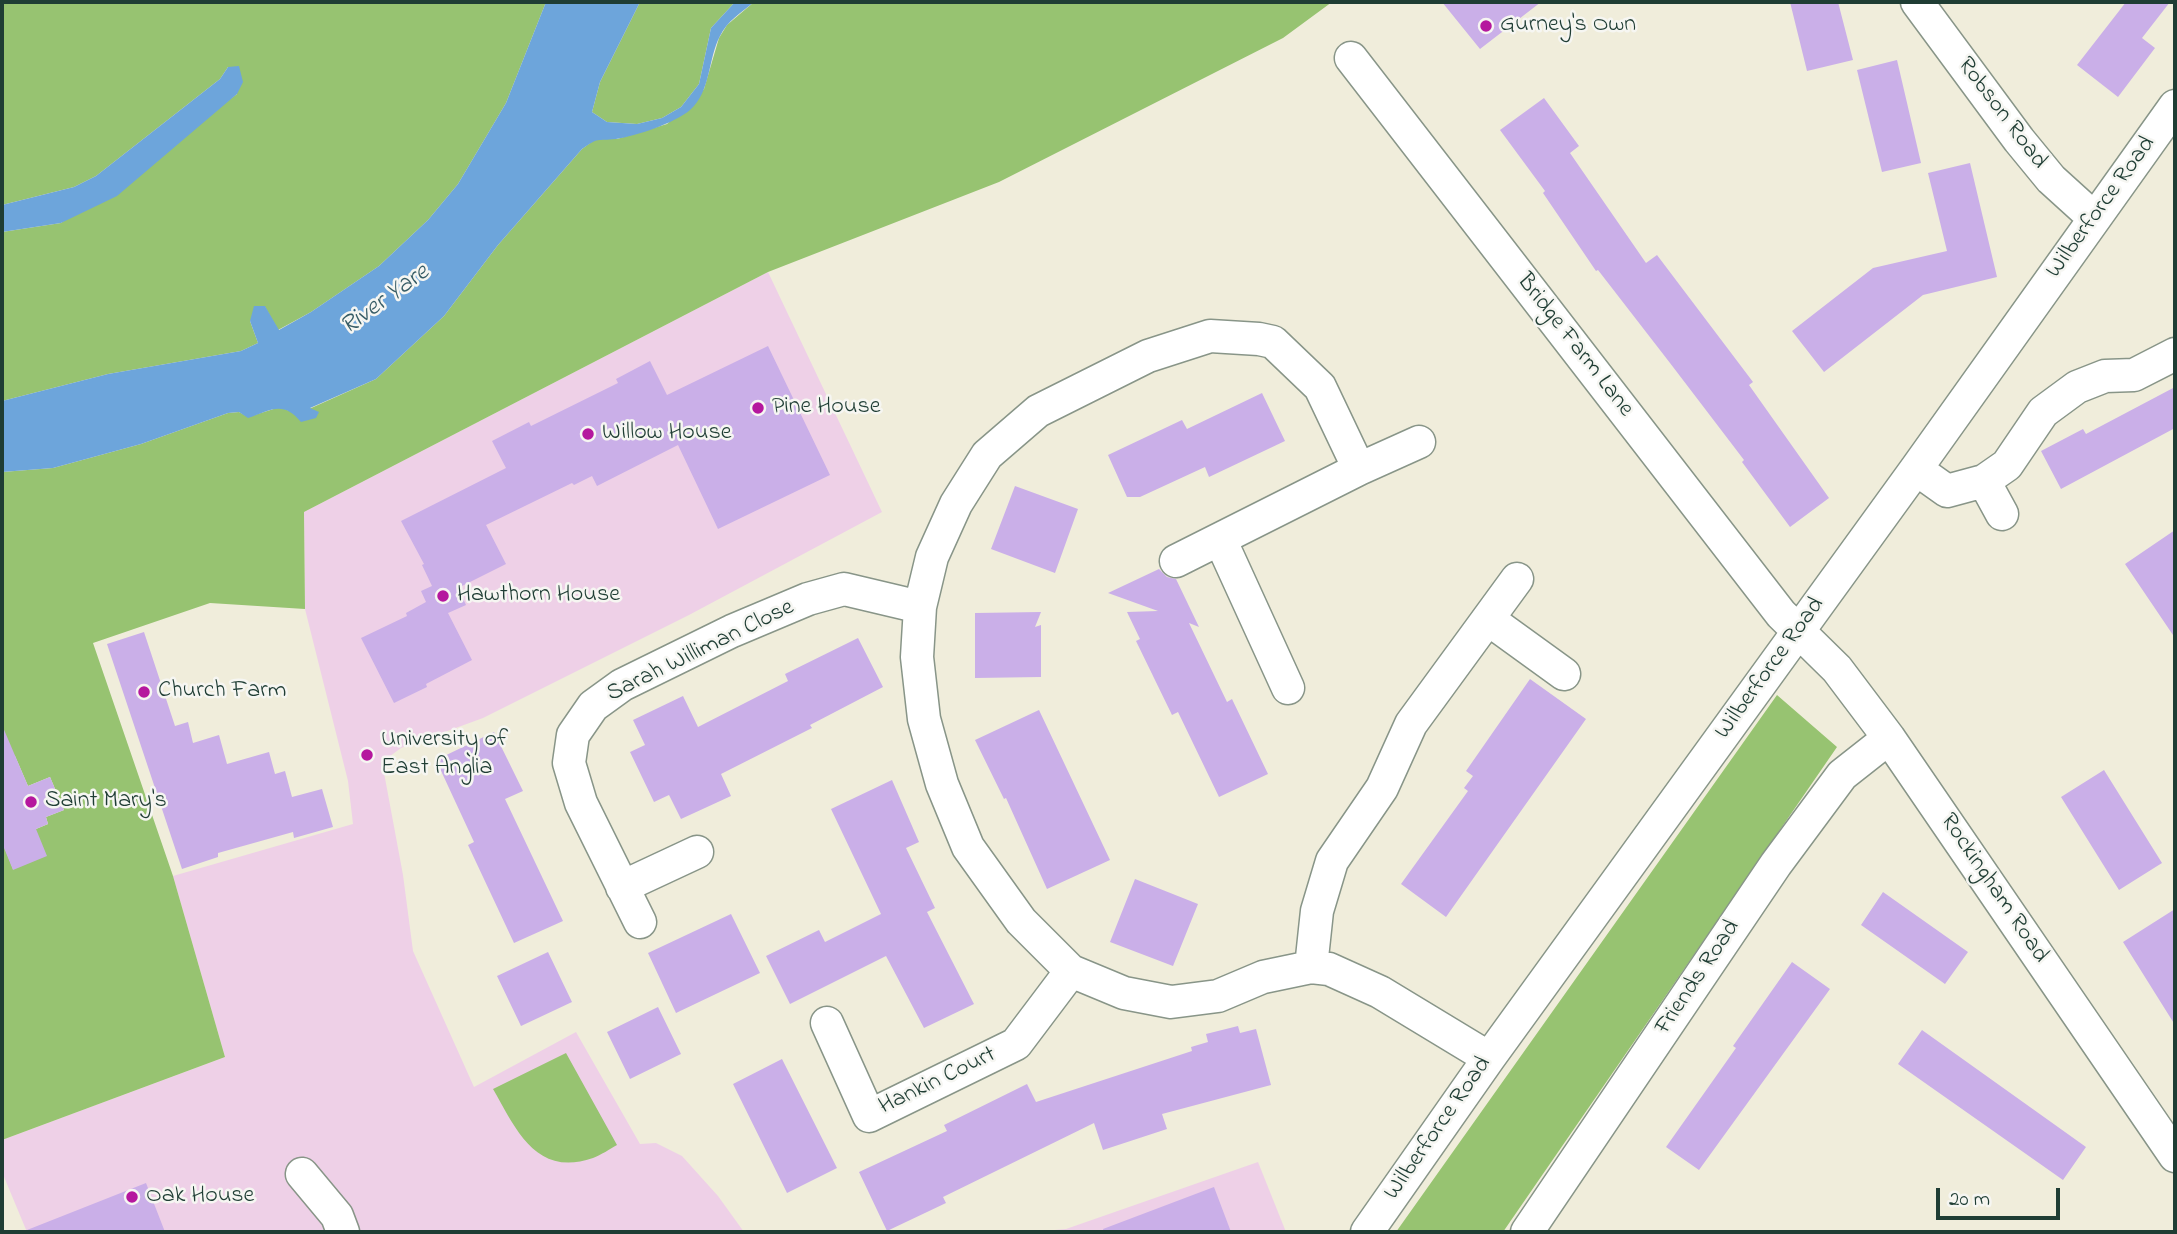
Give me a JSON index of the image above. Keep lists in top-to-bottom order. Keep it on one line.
{"streets":{"street":["Robson Road","Wilberforce Road","Bridge Farm Lane","Sarah Williman Close","Rockingham Road","Friends Road","Hankin Court"]},"crossings":[["Robson Road","Wilberforce Road"],["Wilberforce Road","Bridge Farm Lane"],["Wilberforce Road","Rockingham Road"],["Bridge Farm Lane","Rockingham Road"],["Rockingham Road","Friends Road"]],"water":["River Yare"],"places":["Gurney's Own","Pine House","Willow House","Hawthorn House","Church Farm","University of East Anglia","Saint Mary's","Oak House"],"scale_bar":"20 m"}
